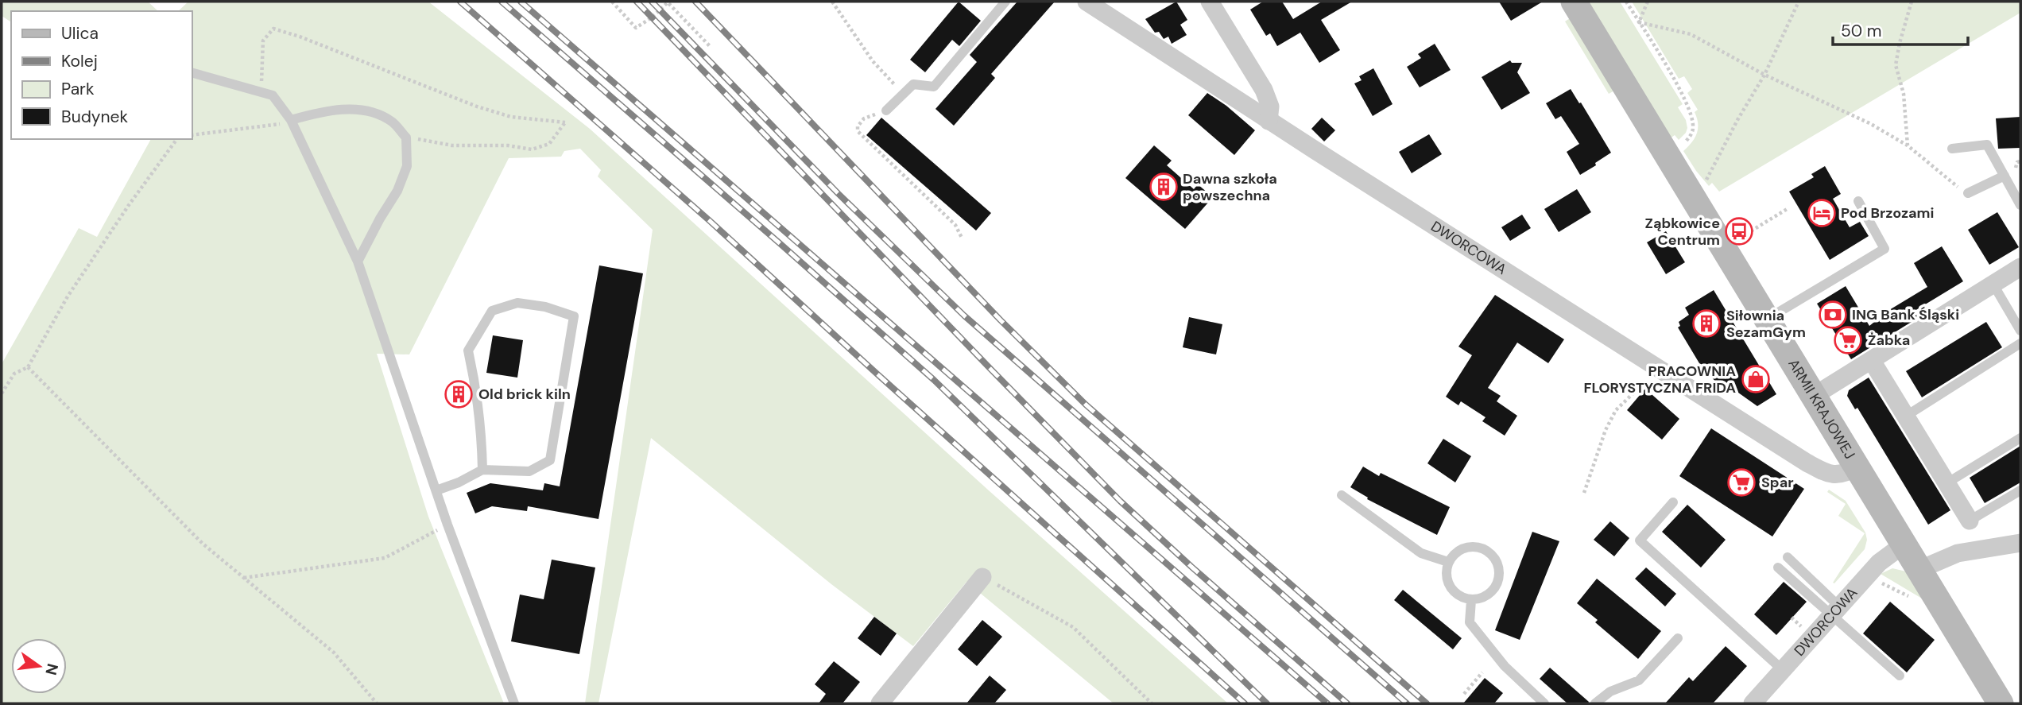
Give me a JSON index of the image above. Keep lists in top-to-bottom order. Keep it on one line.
{"streets":{"main road":["ARMII KRAJOWEJ"],"street":["DWORCOWA"]},"crossings":[["DWORCOWA","ARMII KRAJOWEJ"]],"places":{"building":["Dawna szkoła powszechna","Siłownia SezamGym","Old brick kiln"],"hotel":["Pod Brzozami"],"bus stop":["Ząbkowice Centrum"],"bank":["ING Bank Śląski"],"supermarket":["Żabka","Spar"],"shop":["PRACOWNIA FLORYSTYCZNA FRIDA"]},"legend":["Ulica","Kolej","Park","Budynek"],"scale_bar":"50 m","north":"right"}
